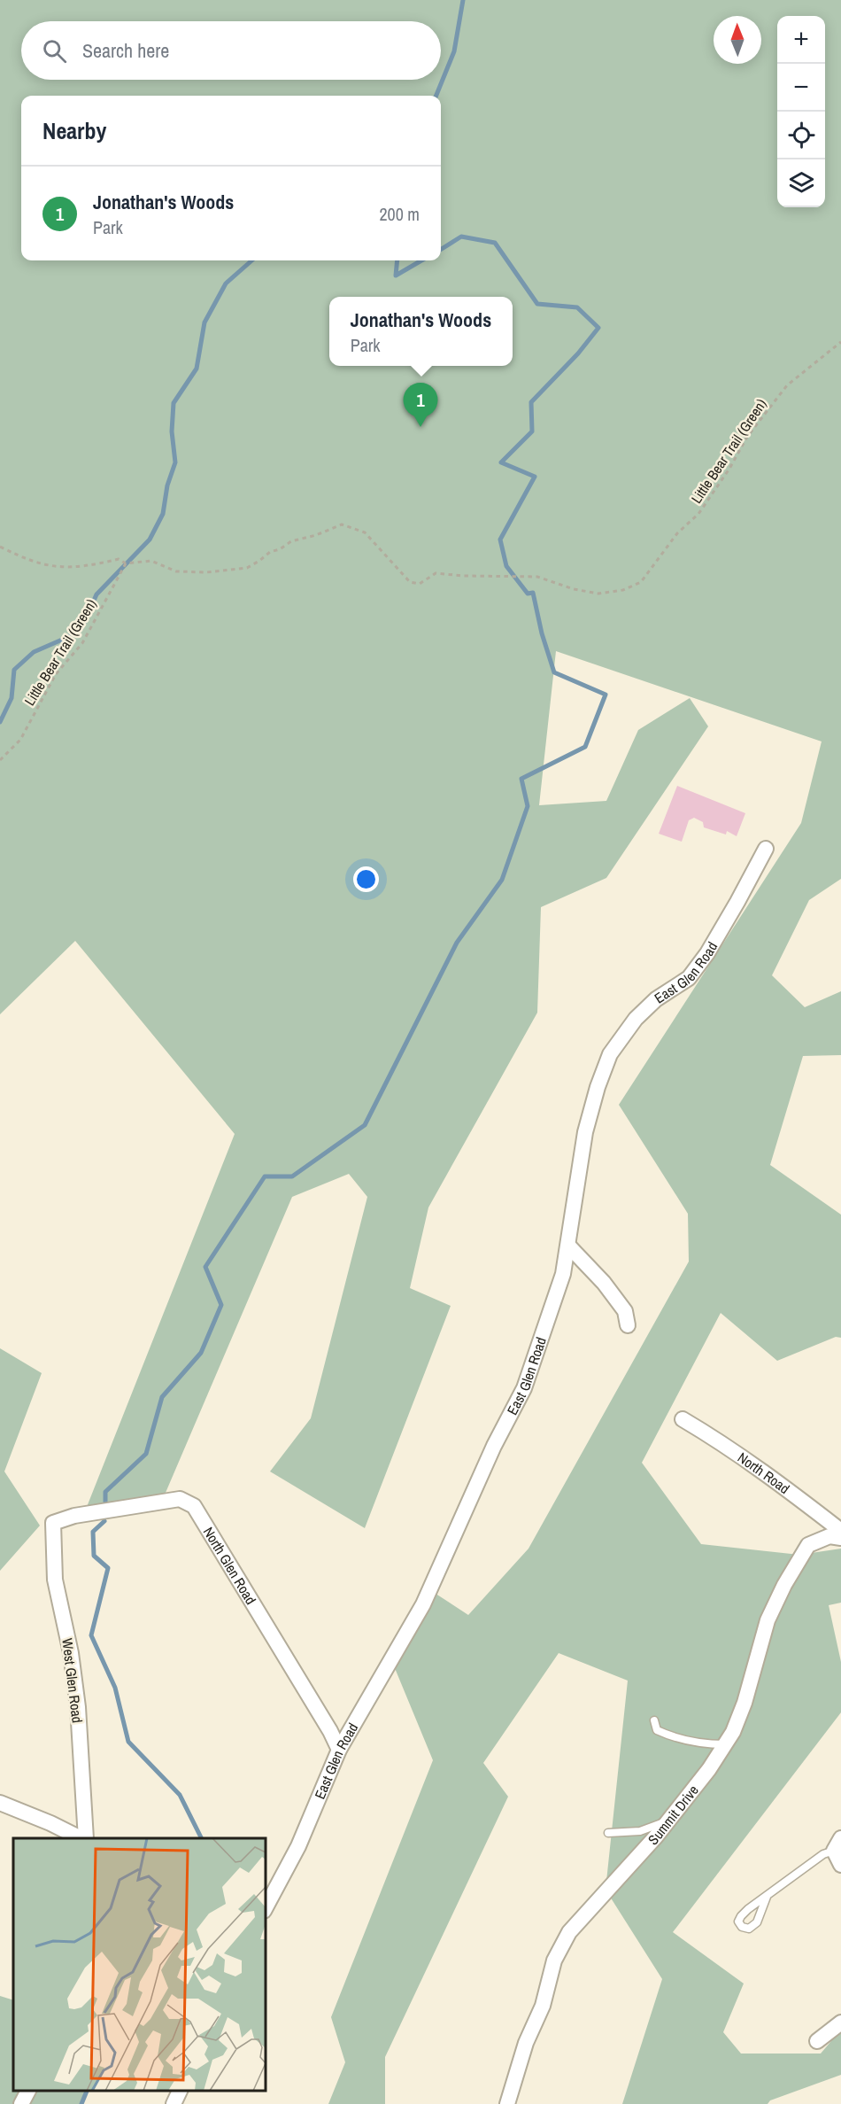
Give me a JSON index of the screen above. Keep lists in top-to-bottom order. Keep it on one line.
{"streets":{"street":["East Glen Road","North Road","North Glen Road","West Glen Road","Summit Drive"],"path":["Little Bear Trail (Green)"]},"crossings":[["East Glen Road","North Glen Road"],["North Glen Road","West Glen Road"]],"north":"top","page":{"map_buttons":["+","−"],"search":"Search here","heading":"Nearby","list":[{"mark":"1","name":"Jonathan's Woods","note":"Park","value":"200 m"}],"popup":["Jonathan's Woods","Park"],"pins":"1"}}
